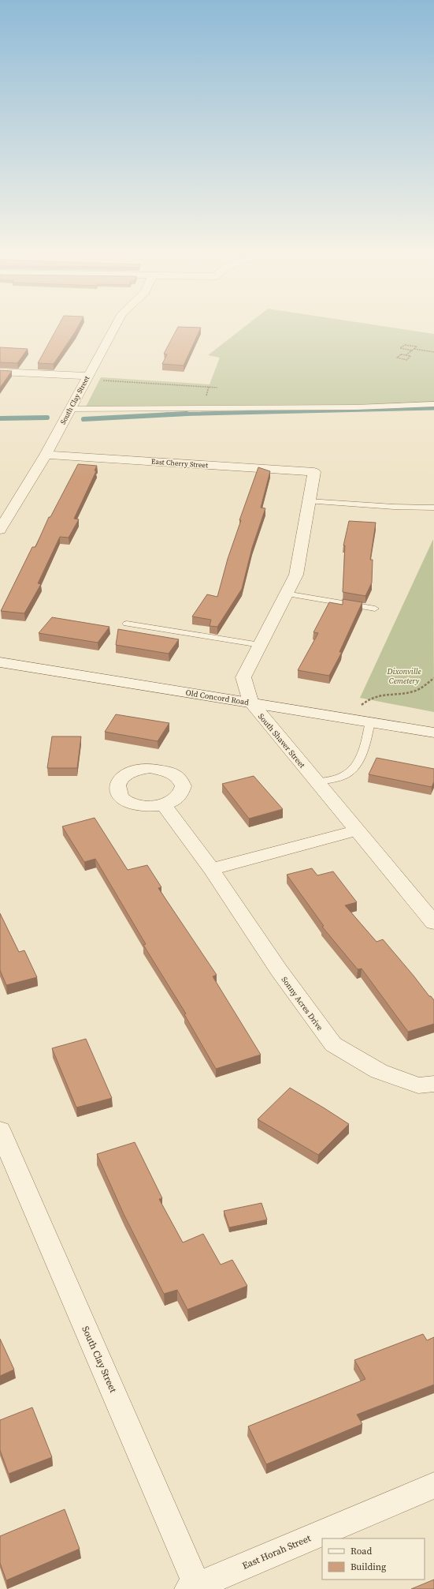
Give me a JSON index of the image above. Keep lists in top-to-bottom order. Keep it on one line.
{"streets":{"street":["South Clay Street","East Cherry Street","Old Concord Road","South Shaver Street","Sonny Acres Drive","East Horah Street"]},"crossings":[["South Clay Street","East Cherry Street"],["South Clay Street","East Horah Street"],["East Cherry Street","South Shaver Street"],["Old Concord Road","South Shaver Street"]],"parks":["Dixonville Cemetery"],"legend":["Road","Building"]}
